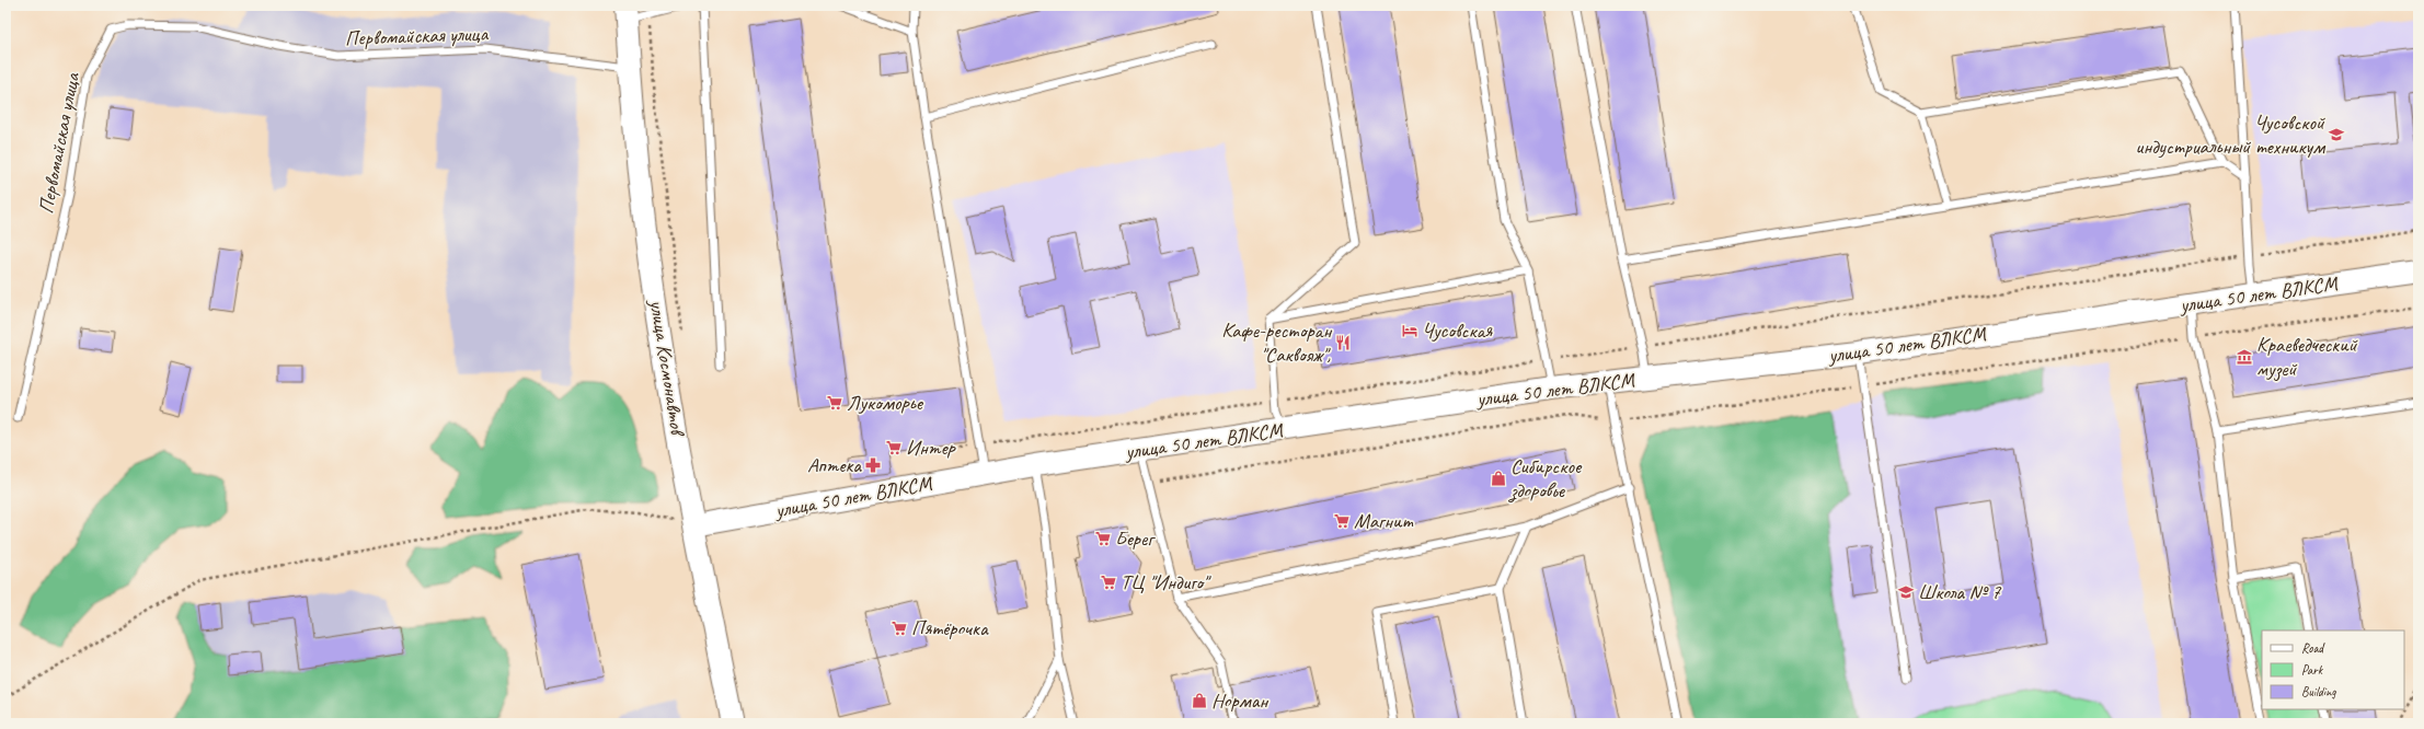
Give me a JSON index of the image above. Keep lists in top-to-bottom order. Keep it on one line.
{"streets":{"street":["улица 50 лет ВЛКСМ","улица Космонавтов"],"lane":["Первомайская улица"]},"crossings":[["Первомайская улица","улица Космонавтов"],["улица 50 лет ВЛКСМ","улица Космонавтов"]],"places":{"school or university":["Чусовской индустриальный техникум","Школа № 7"],"hotel":["Чусовская"],"restaurant":["Кафе-ресторан \"Саквояж\","],"museum":["Краеведческий музей"],"supermarket":["Лукоморье","Интер","Магнит","Берег","ТЦ \"Индиго\"","Пятёрочка"],"pharmacy":["Аптека"],"shop":["Сибирское здоровье","Норман"]},"legend":["Road","Park","Building"]}
